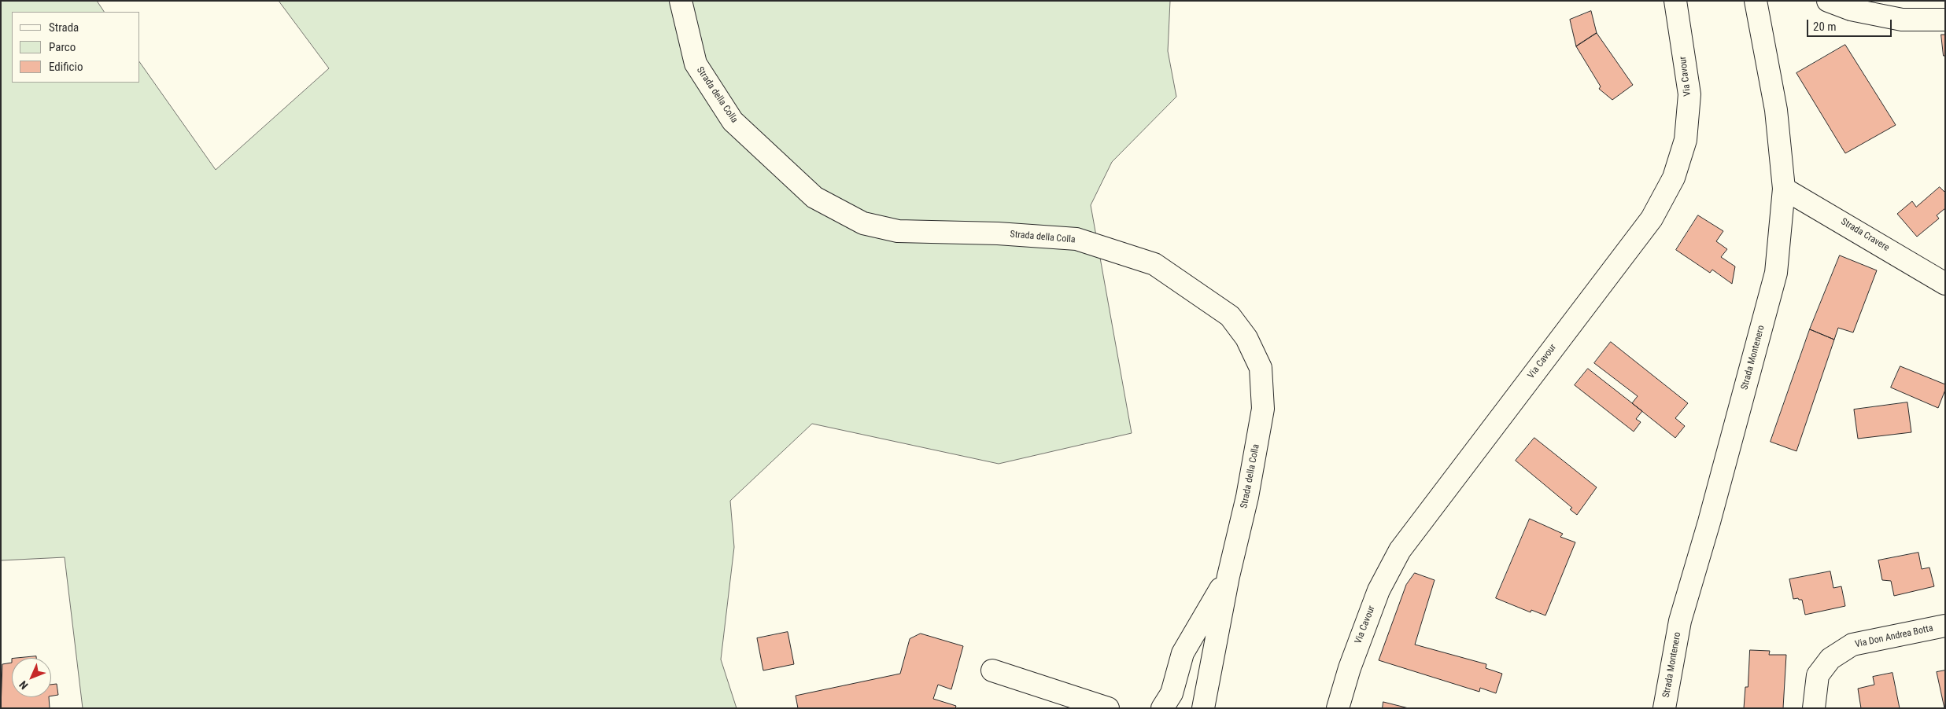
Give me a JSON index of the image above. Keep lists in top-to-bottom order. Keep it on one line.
{"streets":{"street":["Via Cavour","Strada della Colla","Strada Cravere","Strada Montenero","Via Don Andrea Botta"]},"crossings":[["Strada Cravere","Strada Montenero"]],"legend":["Strada","Parco","Edificio"],"scale_bar":"20 m","north":"bottom left"}
